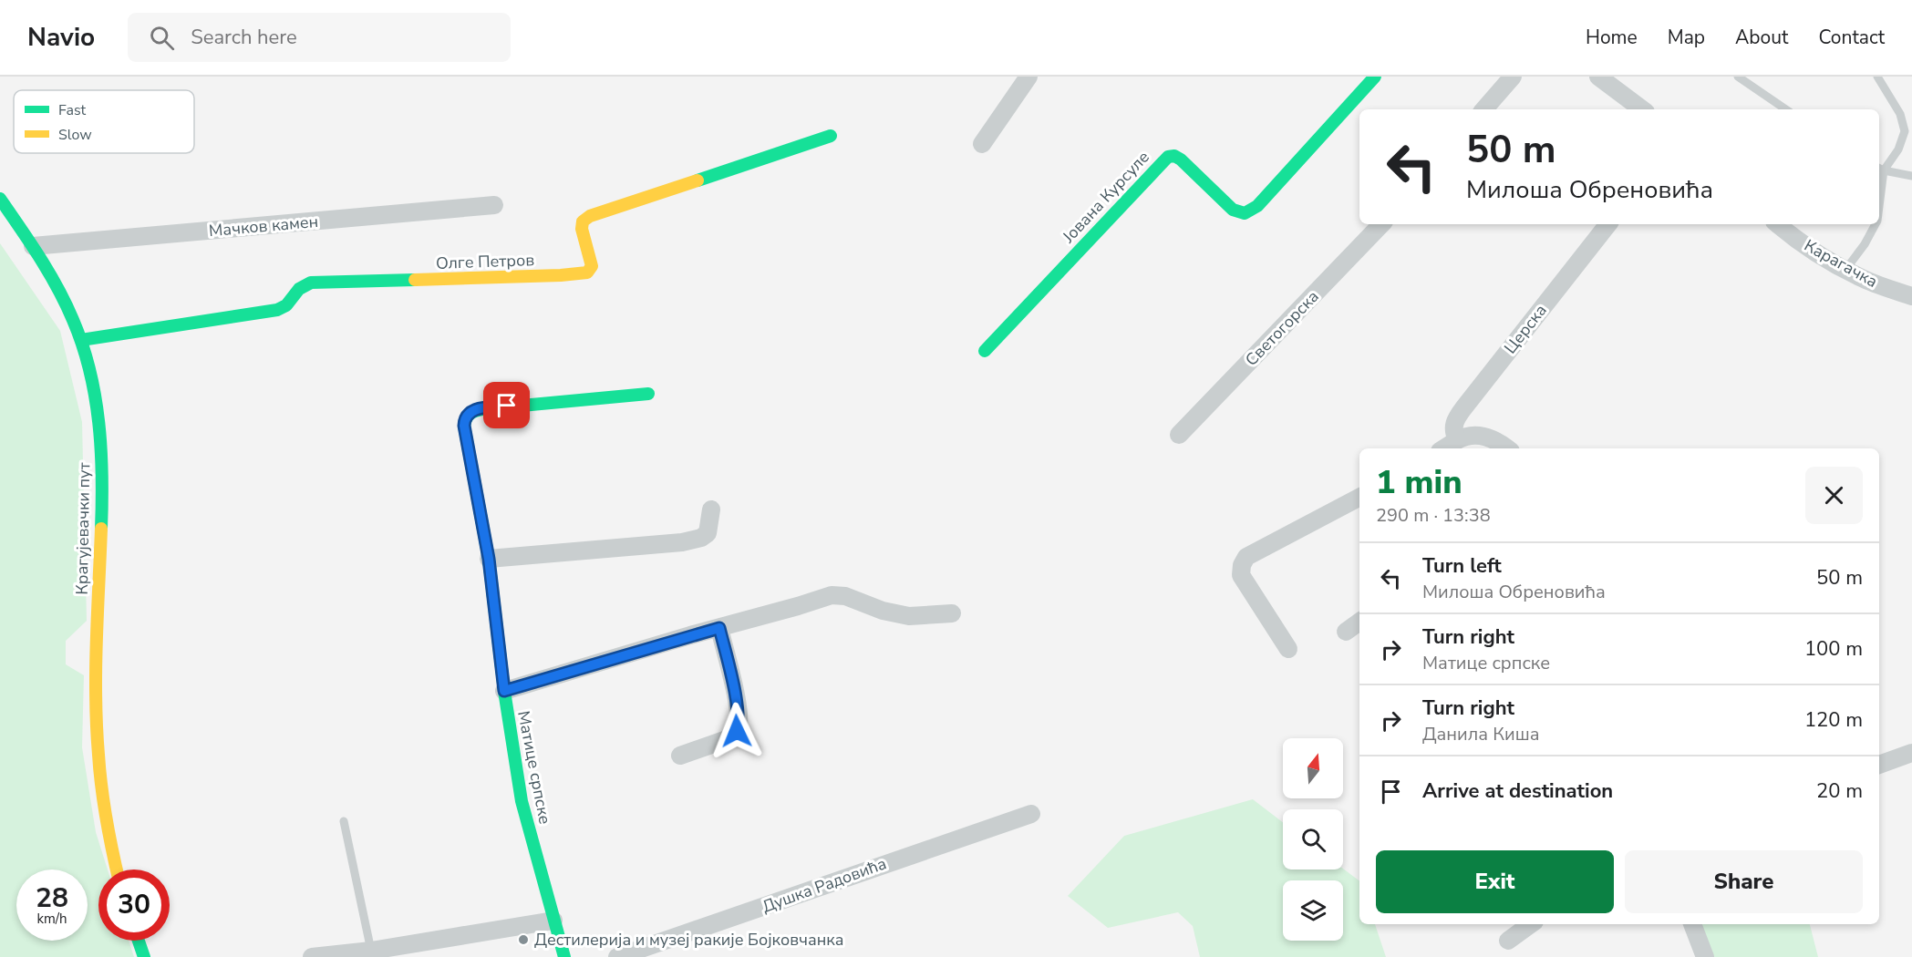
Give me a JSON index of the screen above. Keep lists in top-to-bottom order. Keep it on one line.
{"streets":{"street":["Јована Курсуле","Мачков камен","Олге Петров","Карагачка","Светогорска","Церска","Крагујевачки пут","Матице српске","Душка Радовића"]},"crossings":[["Мачков камен","Крагујевачки пут"],["Олге Петров","Крагујевачки пут"]],"places":["Дестилерија и музеј ракије Бојковчанка"],"legend":["Fast","Slow"],"north":"top","page":{"header":"Navio","search":"Search here","nav":["Home","Map","About","Contact"],"turn":["50 m","Милоша Обреновића"],"heading":["1 min","290 m · 13:38"],"list":[{"name":"Turn left","note":"Милоша Обреновића","value":"50 m"},{"name":"Turn right","note":"Матице српске","value":"100 m"},{"name":"Turn right","note":"Данила Киша","value":"120 m"},{"name":"Arrive at destination","value":"20 m"}],"buttons":["Exit","Share"],"speed":"28 km/h","limit":"30"}}
